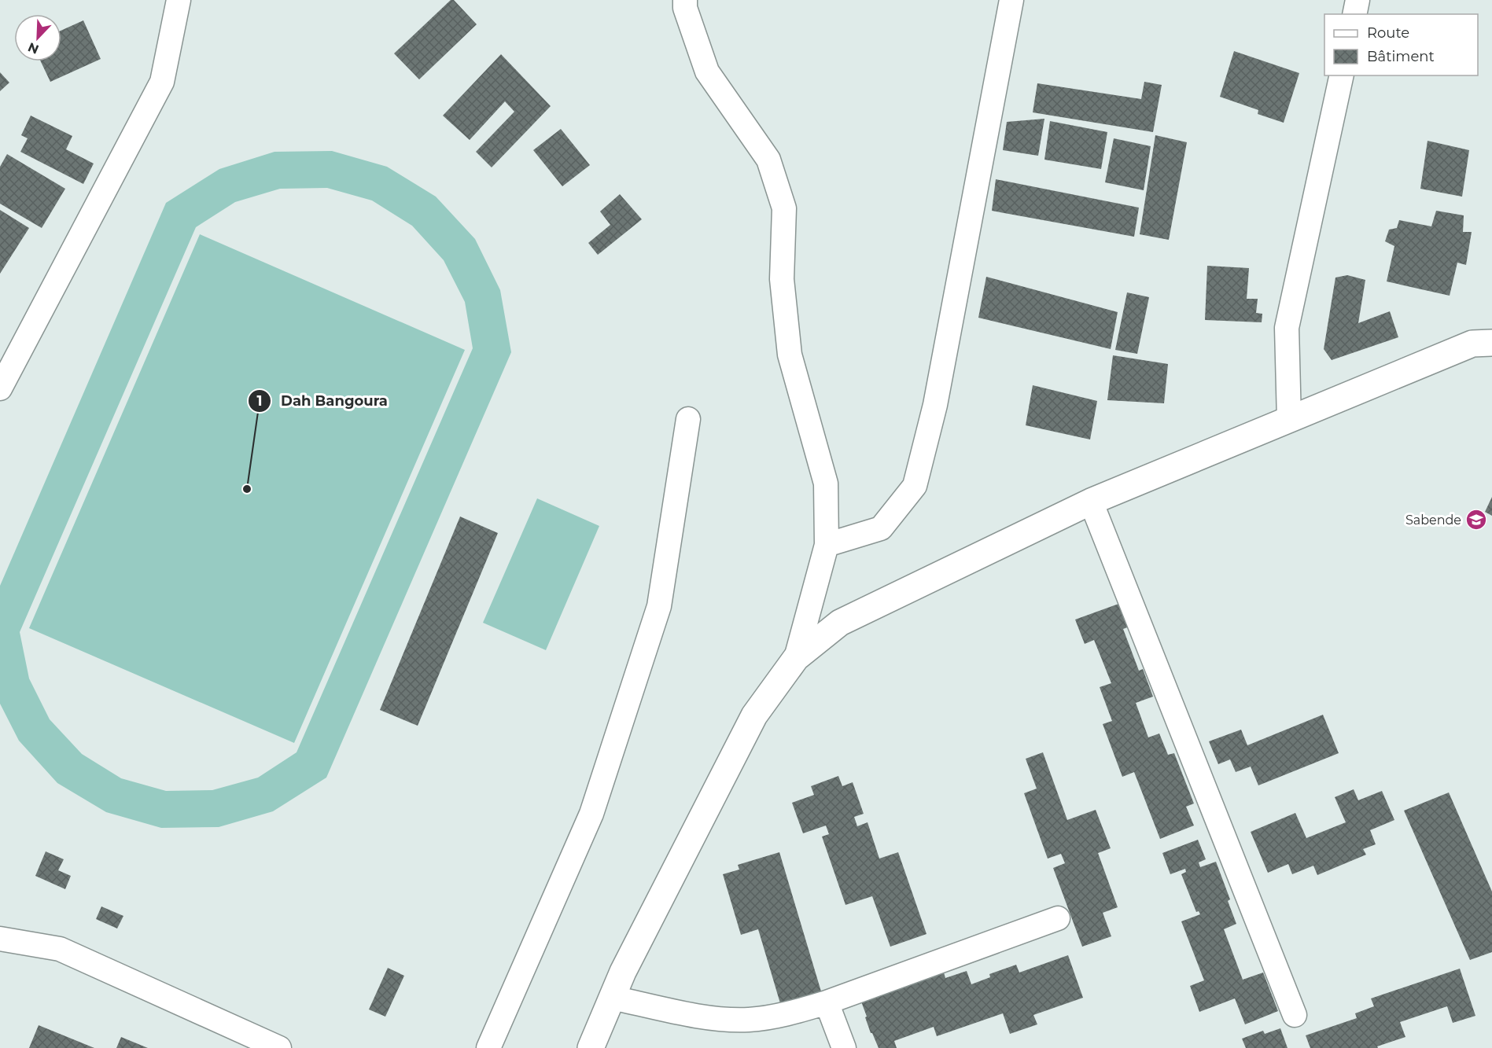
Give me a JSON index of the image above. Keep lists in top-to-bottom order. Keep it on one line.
{"places":{"other":["Dah Bangoura"],"school or university":["Sabende"]},"legend":["Route","Bâtiment"],"north":"bottom left"}
